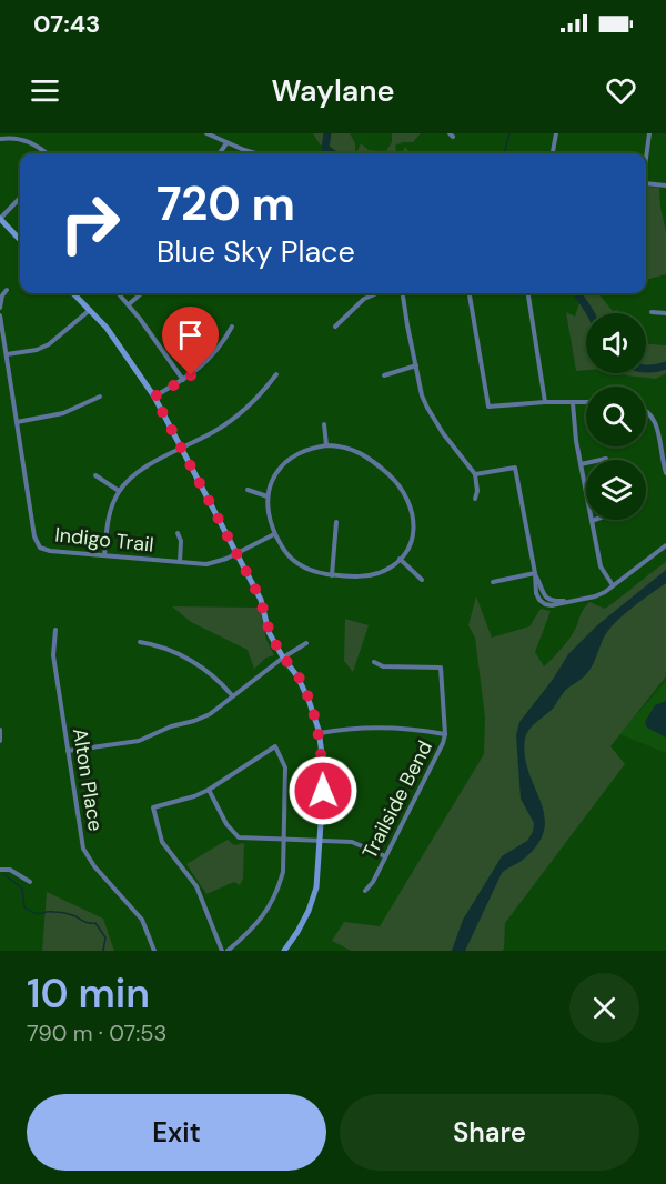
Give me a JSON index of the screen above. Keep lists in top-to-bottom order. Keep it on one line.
{"streets":{"street":["Indigo Trail","Alton Place","Trailside Bend"]},"page":{"status":"07:43","header":"Waylane","turn":["720 m","Blue Sky Place"],"heading":["10 min","790 m · 07:53"],"buttons":["Exit","Share"]}}
